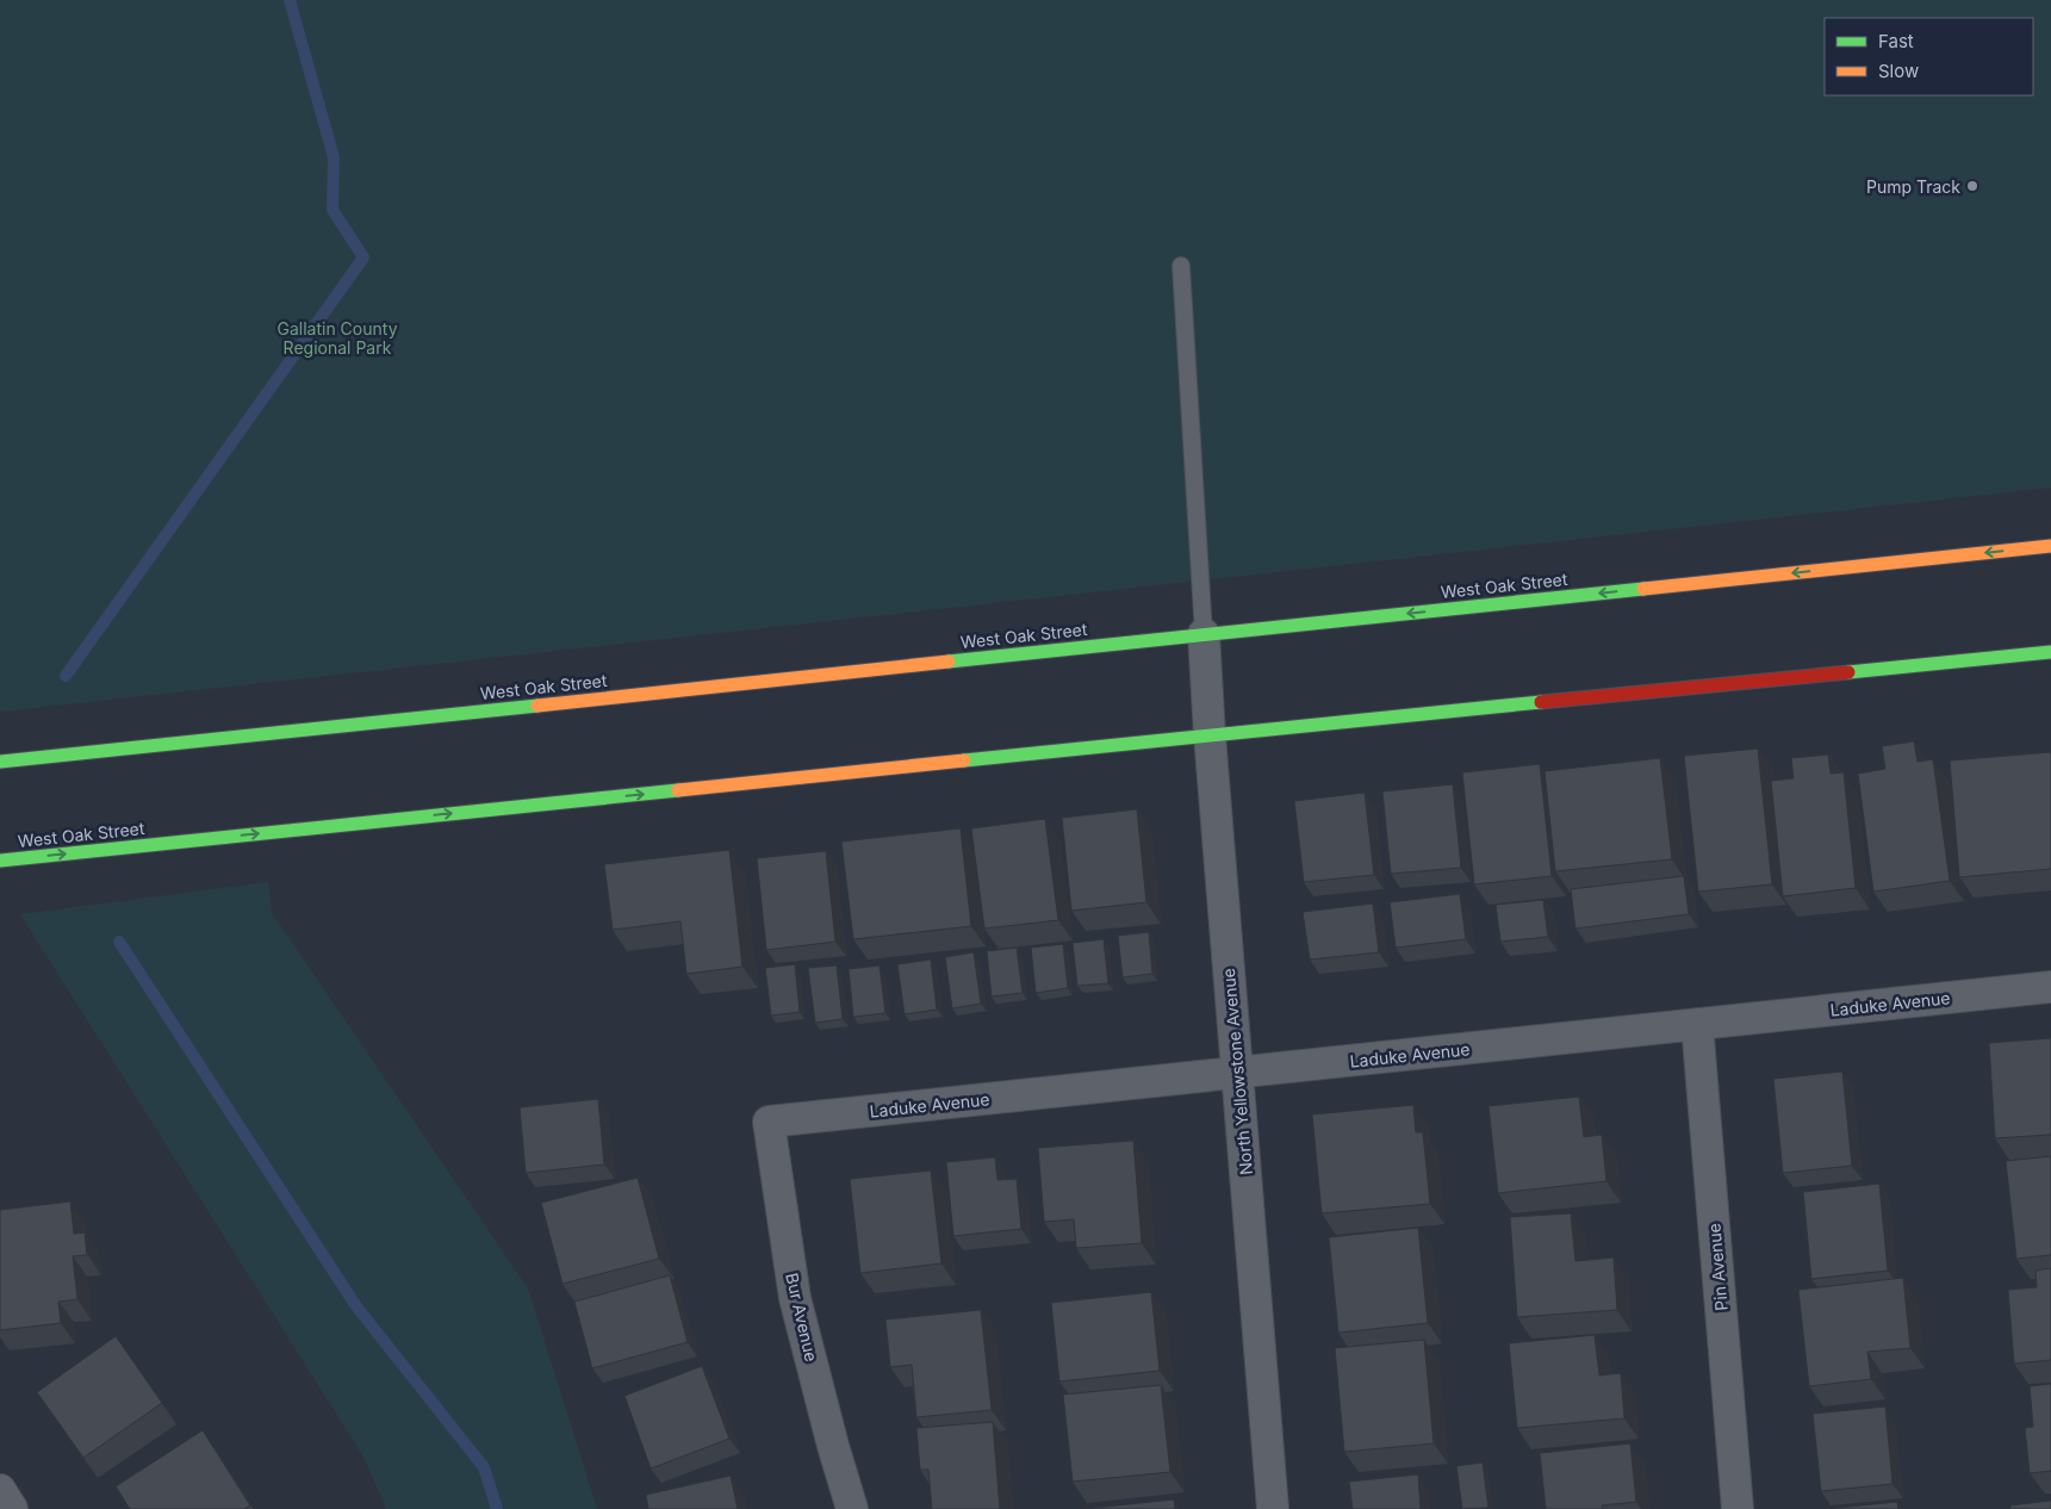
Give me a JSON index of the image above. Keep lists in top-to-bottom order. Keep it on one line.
{"streets":{"main road":["West Oak Street"],"street":["Laduke Avenue","North Yellowstone Avenue","Pin Avenue","Bur Avenue"]},"crossings":[["West Oak Street","North Yellowstone Avenue"],["Laduke Avenue","North Yellowstone Avenue"],["Laduke Avenue","Pin Avenue"],["Laduke Avenue","Bur Avenue"]],"parks":["Gallatin County Regional Park"],"places":["Pump Track"],"legend":["Fast","Slow"]}
